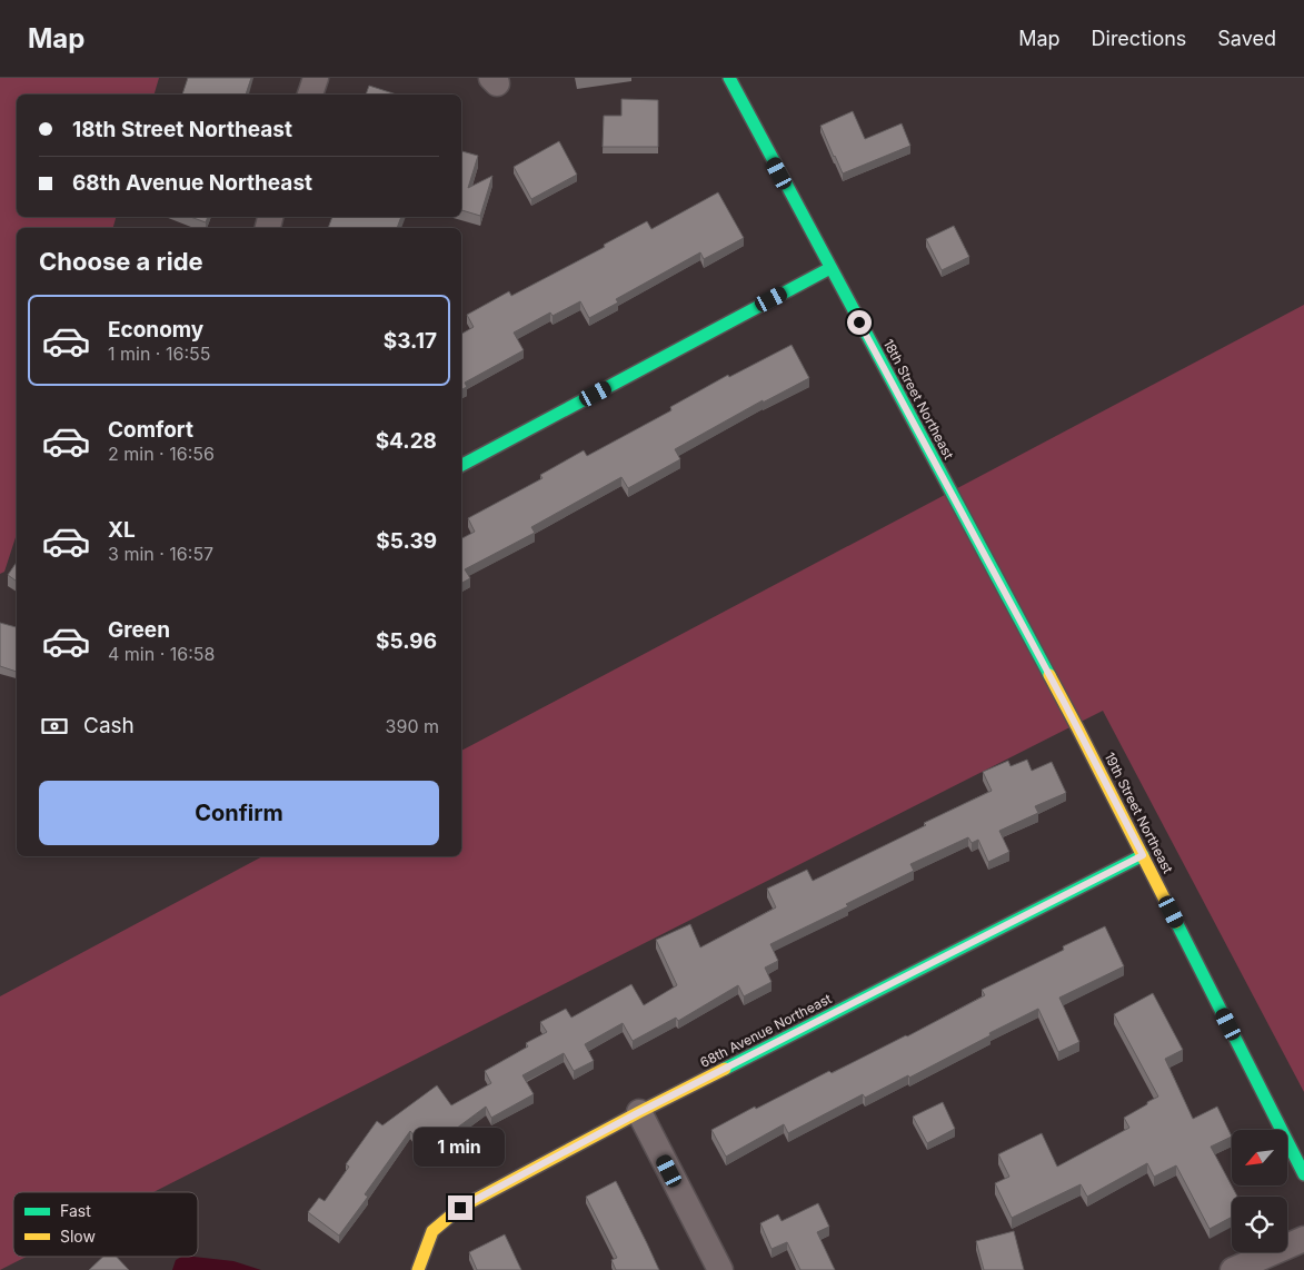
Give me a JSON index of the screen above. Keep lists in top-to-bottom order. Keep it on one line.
{"streets":{"street":["18th Street Northeast","19th Street Northeast","68th Avenue Northeast"]},"crossings":[["18th Street Northeast","19th Street Northeast"],["19th Street Northeast","68th Avenue Northeast"]],"legend":["Fast","Slow"],"north":"bottom left","page":{"header":"Map","nav":["Map","Directions","Saved"],"banner":["18th Street Northeast","68th Avenue Northeast"],"heading":"Choose a ride","list":[{"name":"Economy","note":"1 min · 16:55","value":"$3.17"},{"name":"Comfort","note":"2 min · 16:56","value":"$4.28"},{"name":"XL","note":"3 min · 16:57","value":"$5.39"},{"name":"Green","note":"4 min · 16:58","value":"$5.96"}],"pay":["Cash","390 m"],"buttons":"Confirm","bubble":"1 min"}}
